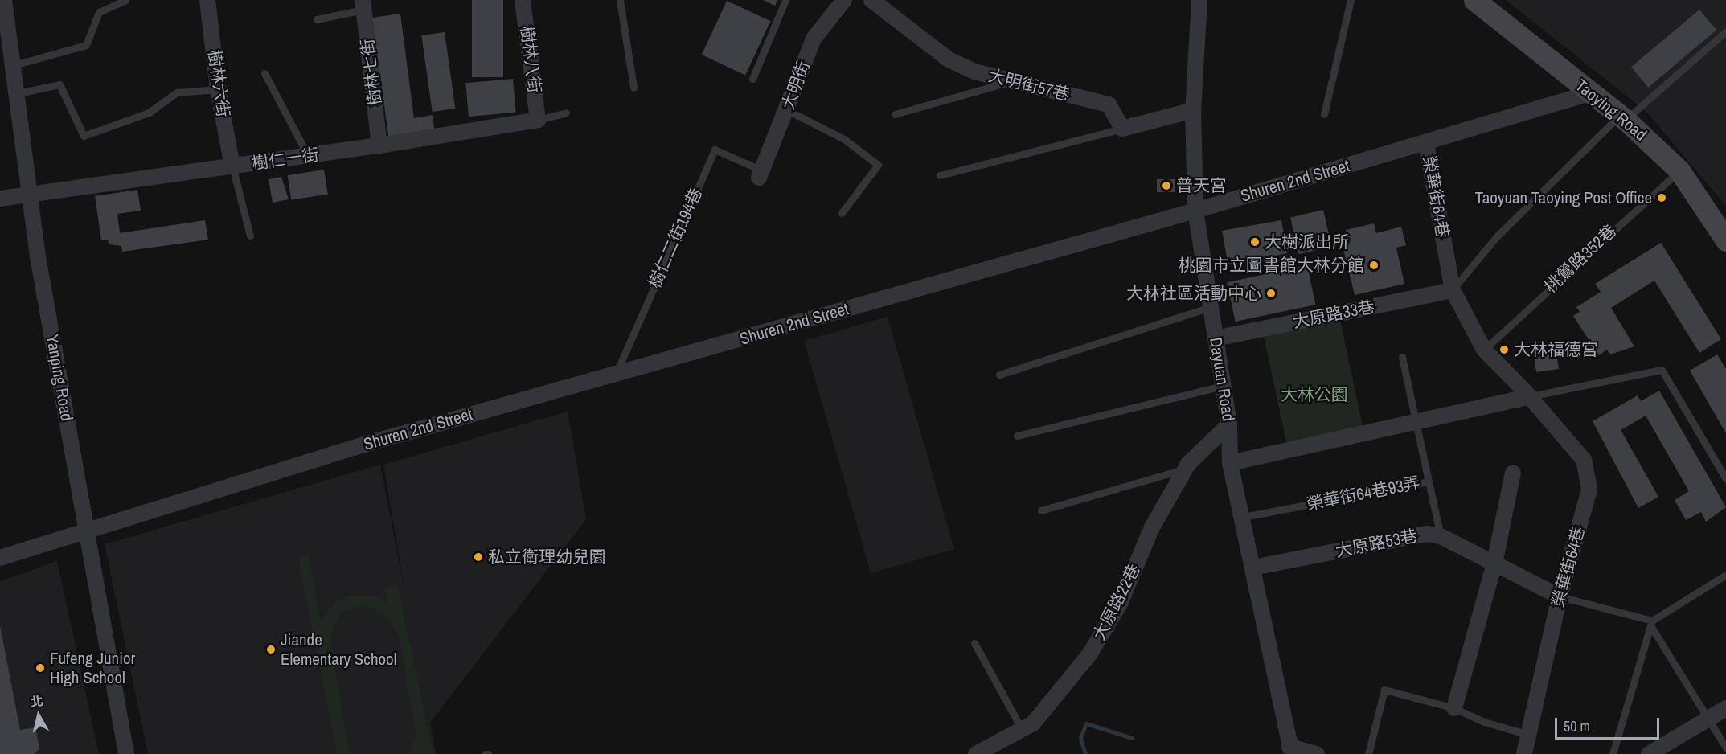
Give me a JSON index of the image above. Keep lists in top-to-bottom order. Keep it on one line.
{"streets":{"main road":["Taoying Road"],"street":["樹林八街","樹林七街","樹林六街","大明街","大明街57巷","樹仁一街","Shuren 2nd Street","榮華街64巷","大原路33巷","Yanping Road","Dayuan Road","大原路53巷","大原路22巷"],"lane":["樹仁二街194巷","桃鶯路352巷","榮華街64巷93弄"]},"crossings":[["樹林八街","樹仁一街"],["樹林七街","樹仁一街"],["樹林六街","樹仁一街"],["大明街","樹仁二街194巷"],["Taoying Road","Shuren 2nd Street"],["Taoying Road","桃鶯路352巷"],["樹仁一街","Yanping Road"],["Shuren 2nd Street","榮華街64巷"],["Shuren 2nd Street","樹仁二街194巷"],["Shuren 2nd Street","Yanping Road"],["Shuren 2nd Street","Dayuan Road"],["榮華街64巷","桃鶯路352巷"],["榮華街64巷","大原路33巷"],["榮華街64巷","大原路53巷"],["大原路33巷","Dayuan Road"],["Dayuan Road","榮華街64巷93弄"],["Dayuan Road","大原路53巷"],["Dayuan Road","大原路22巷"],["榮華街64巷93弄","大原路53巷"]],"parks":["大林公園"],"places":["普天宮","Taoyuan Taoying Post Office","大樹派出所","桃園市立圖書館大林分館","大林社區活動中心","大林福德宮","私立衛理幼兒園","Jiande Elementary School","Fufeng Junior High School"],"scale_bar":"50 m","north":"top"}
